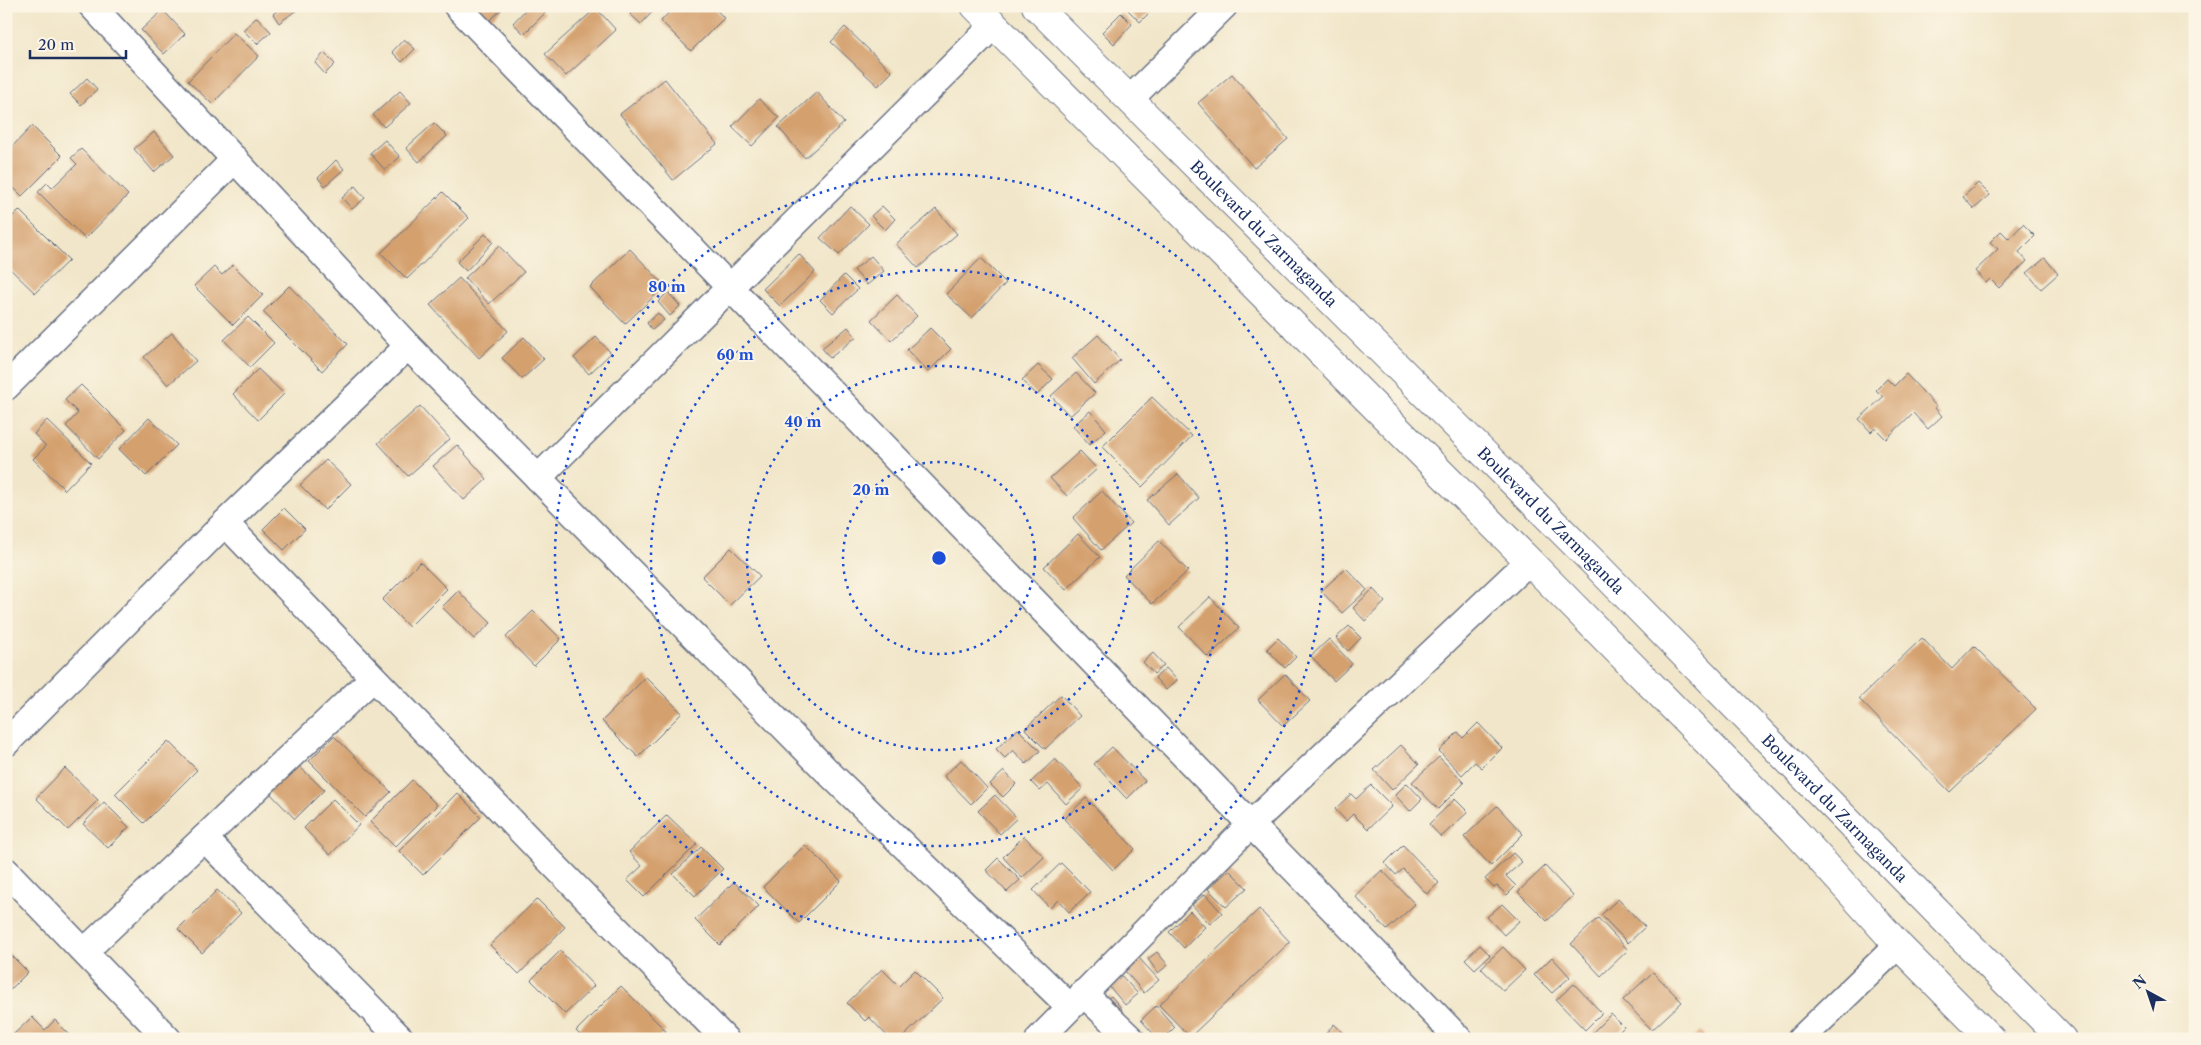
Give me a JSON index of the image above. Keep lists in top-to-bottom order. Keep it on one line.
{"streets":{"main road":["Boulevard du Zarmaganda"]},"scale_bar":"20 m","north":"top left","rings":["80 m","60 m","40 m","20 m"]}
